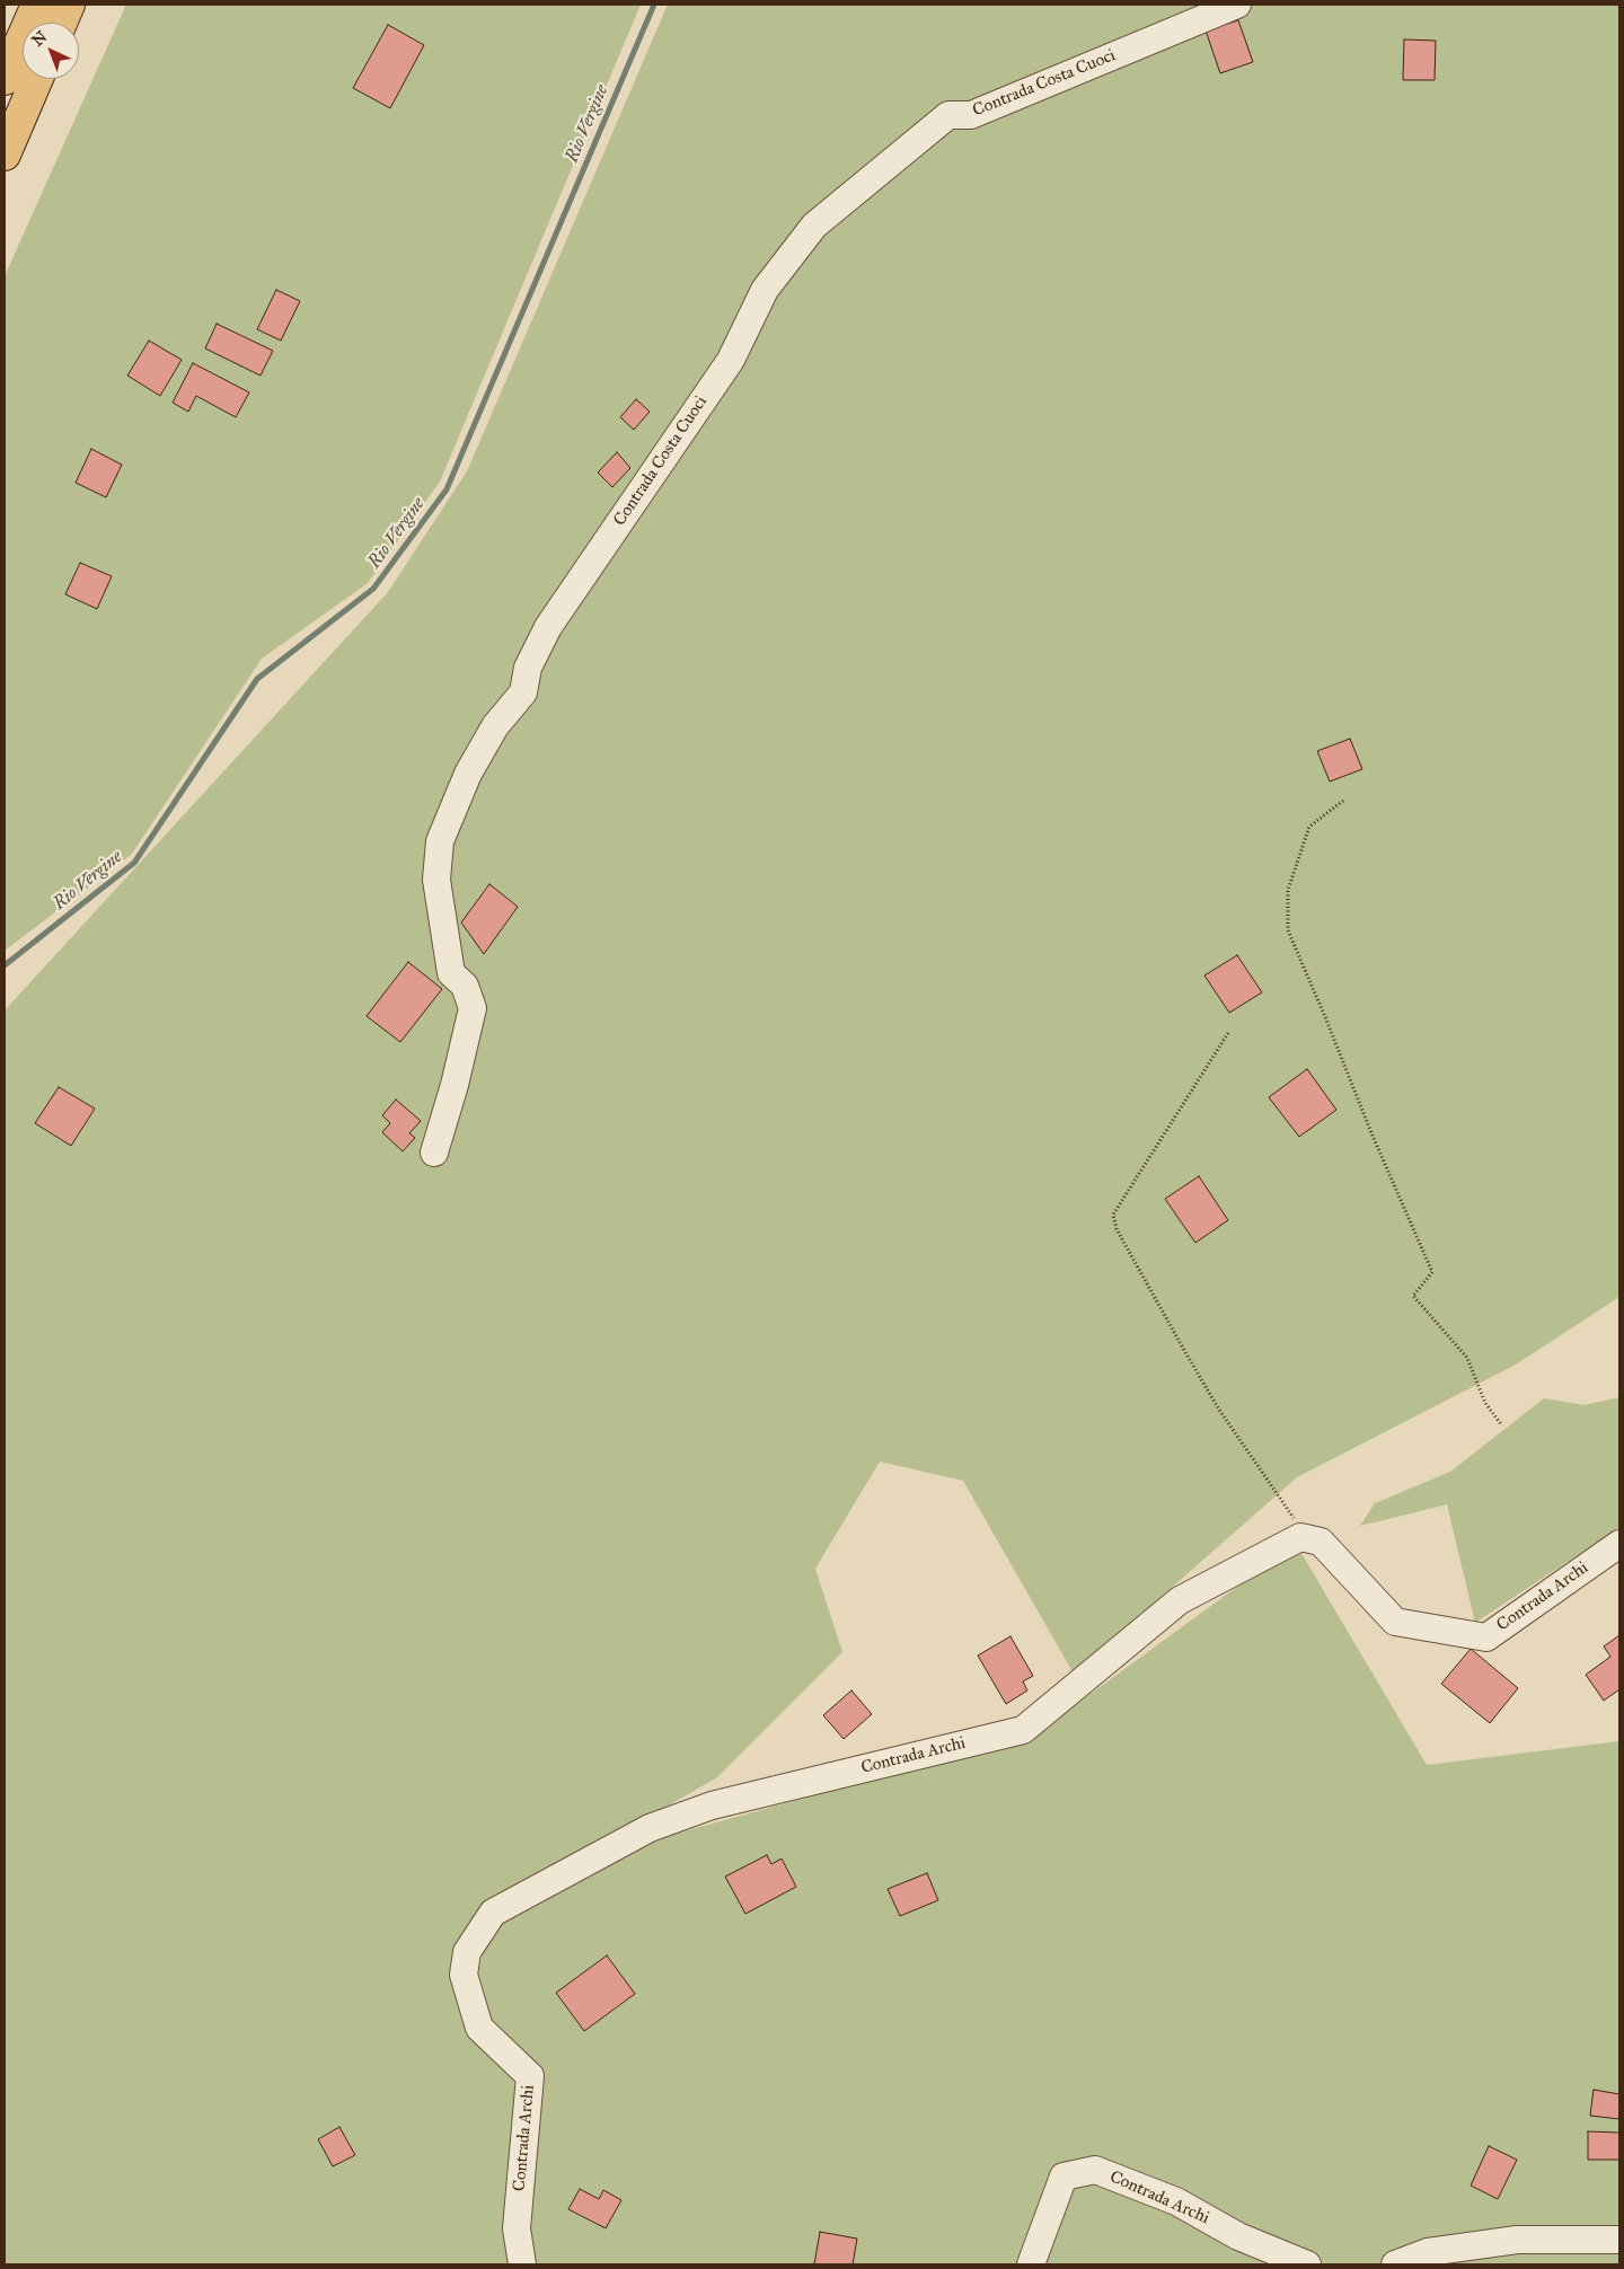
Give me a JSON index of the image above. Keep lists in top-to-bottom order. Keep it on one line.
{"streets":{"street":["Contrada Costa Cuoci","Contrada Archi"]},"water":["Rio Vergine"],"north":"top left"}
